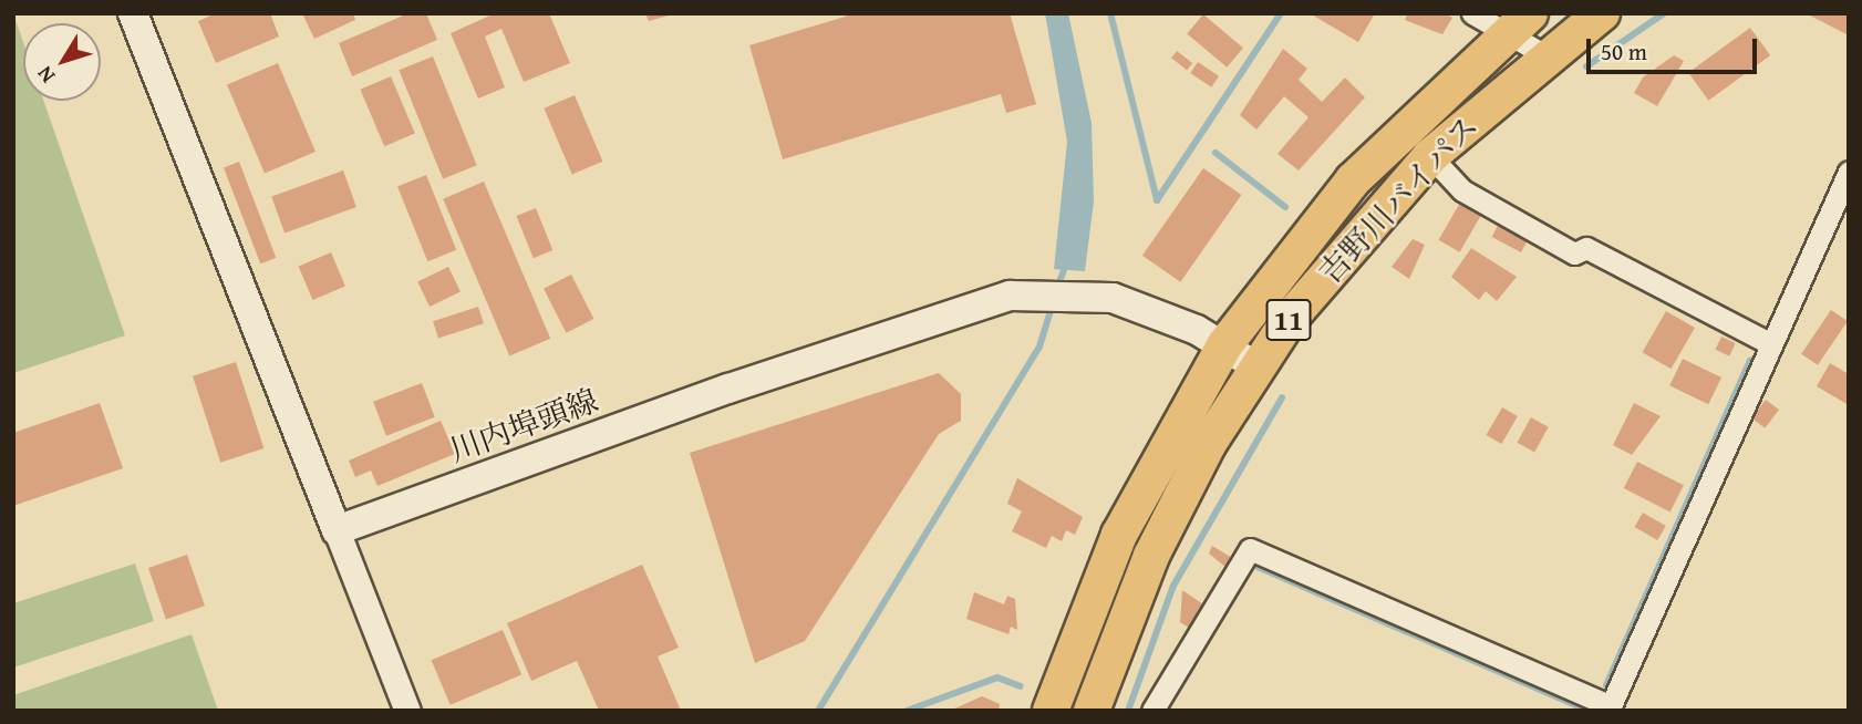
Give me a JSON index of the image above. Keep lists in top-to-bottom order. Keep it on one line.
{"streets":{"highway":["吉野川バイパス","11"],"main road":["川内埠頭線"]},"crossings":[["吉野川バイパス","川内埠頭線"]],"scale_bar":"50 m","north":"bottom left"}
